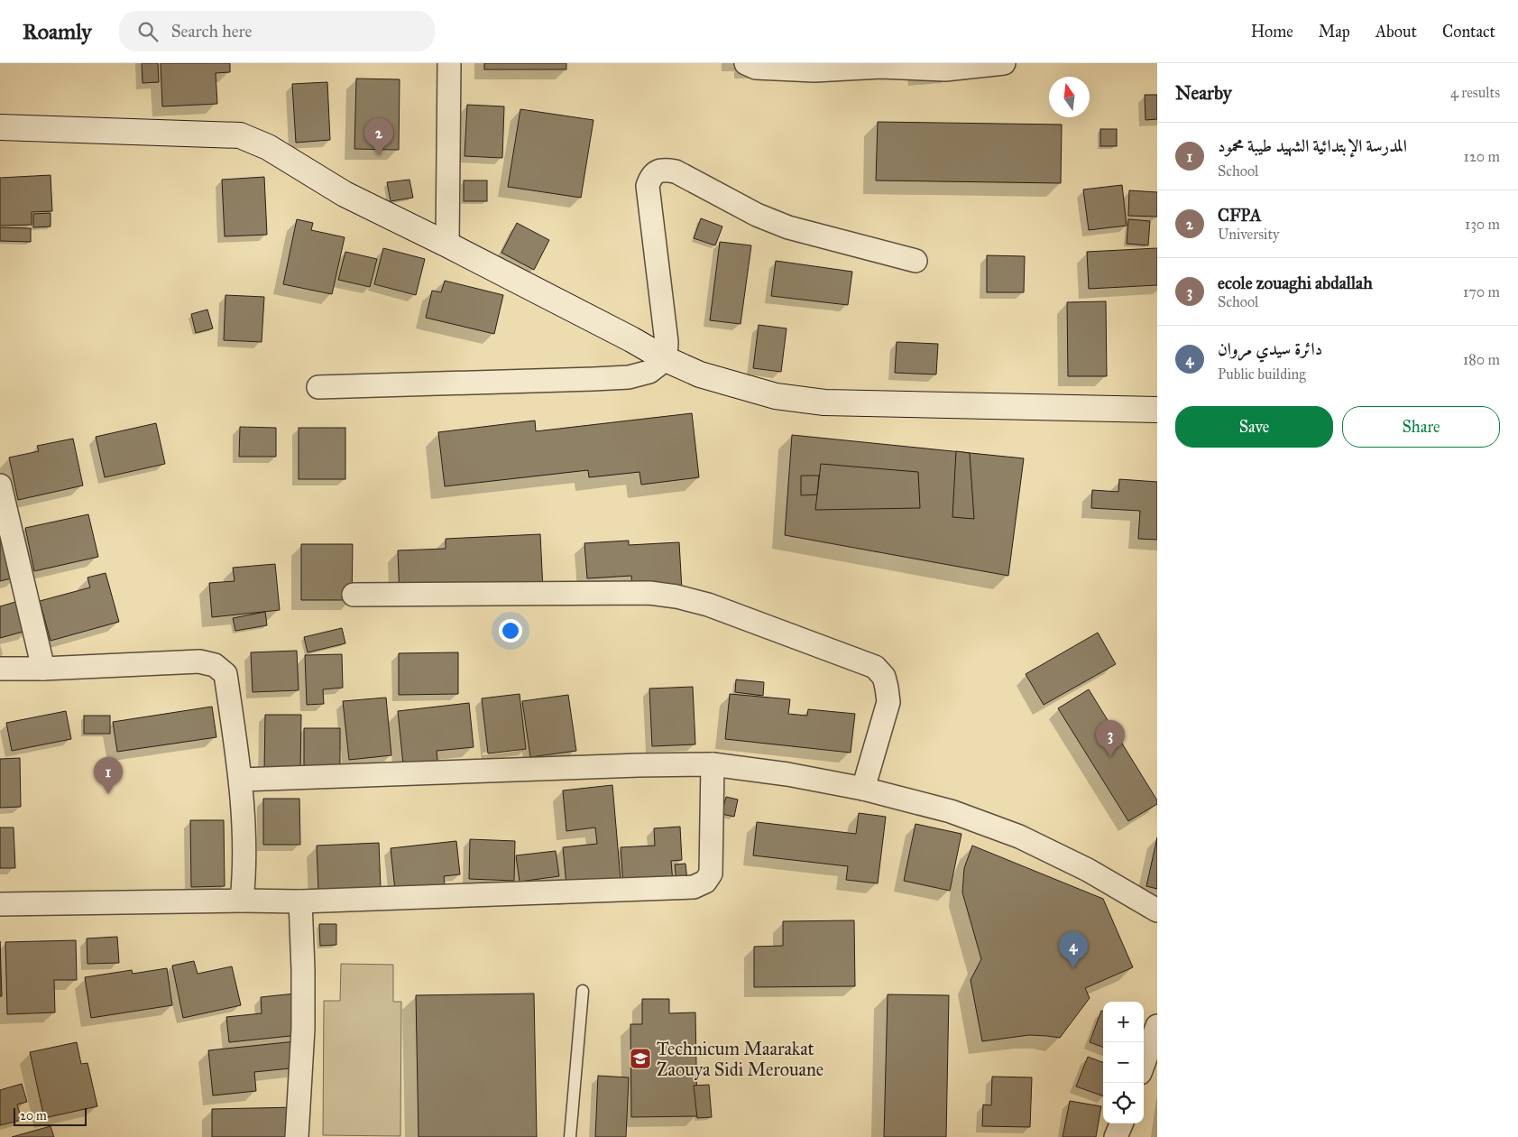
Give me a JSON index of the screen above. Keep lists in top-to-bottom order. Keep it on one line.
{"places":{"school or university":["Technicum Maarakat Zaouya Sidi Merouane"]},"scale_bar":"20 m","north":"top","page":{"header":"Roamly","search":"Search here","nav":["Home","Map","About","Contact"],"heading":["Nearby","4 results"],"pins":["2","3","1","4"],"list":[{"mark":"1","name":"المدرسة الإبتدائية الشهيد طيبة محمود","note":"School","value":"120 m"},{"mark":"2","name":"CFPA","note":"University","value":"130 m"},{"mark":"3","name":"ecole zouaghi abdallah","note":"School","value":"170 m"},{"mark":"4","name":"دائرة سيدي مروان","note":"Public building","value":"180 m"}],"buttons":["Save","Share"],"map_buttons":["+","−"],"scale":"20 m"}}
